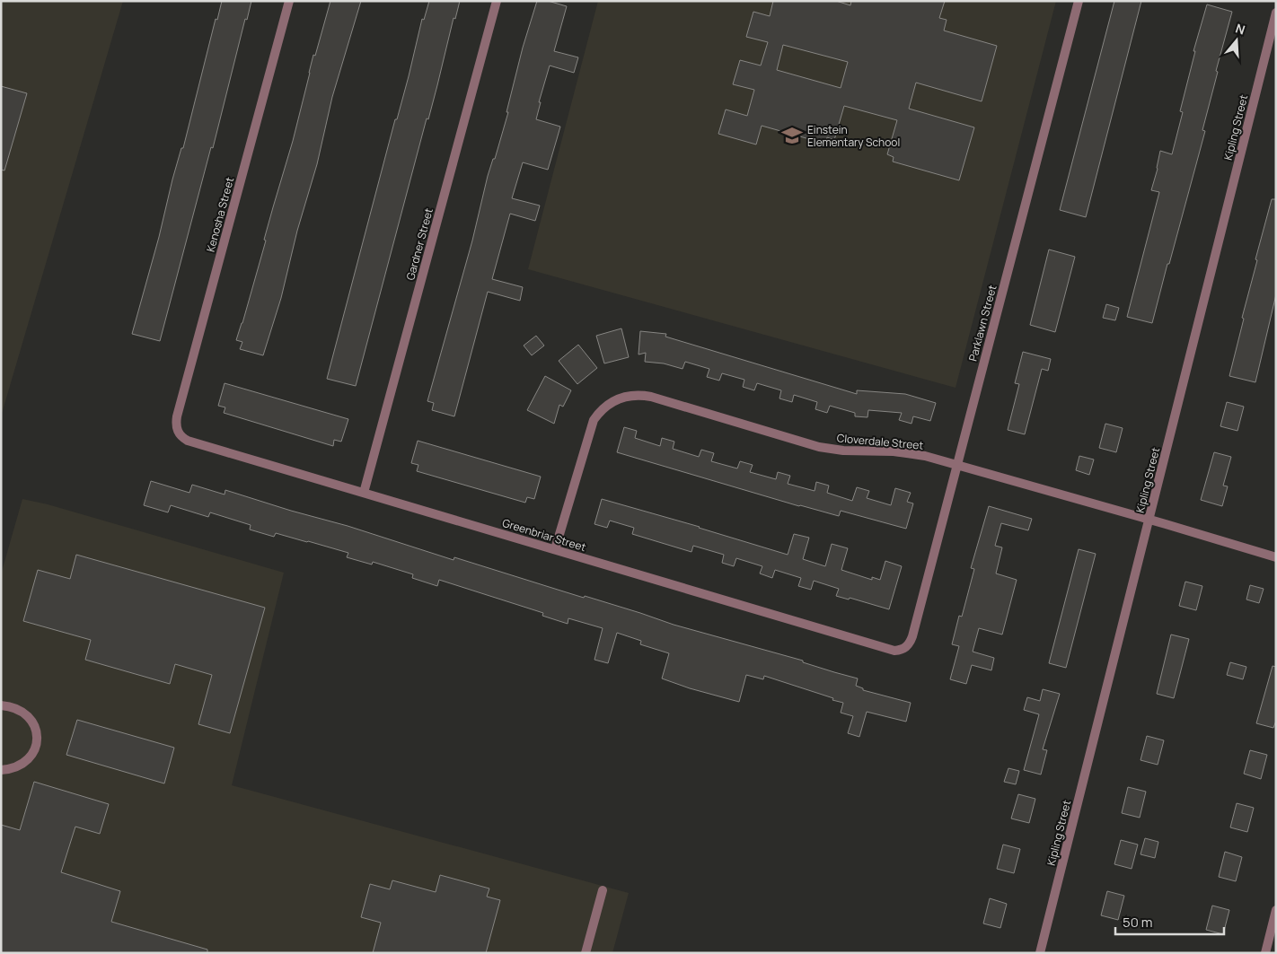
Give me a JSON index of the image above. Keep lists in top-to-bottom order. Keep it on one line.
{"streets":{"street":["Kipling Street","Kenosha Street","Gardner Street","Parklawn Street","Cloverdale Street","Greenbriar Street"]},"crossings":[["Kipling Street","Cloverdale Street"],["Kenosha Street","Greenbriar Street"],["Gardner Street","Greenbriar Street"],["Parklawn Street","Cloverdale Street"],["Parklawn Street","Greenbriar Street"],["Cloverdale Street","Greenbriar Street"]],"places":{"school or university":["Einstein Elementary School"]},"scale_bar":"50 m","north":"top"}
